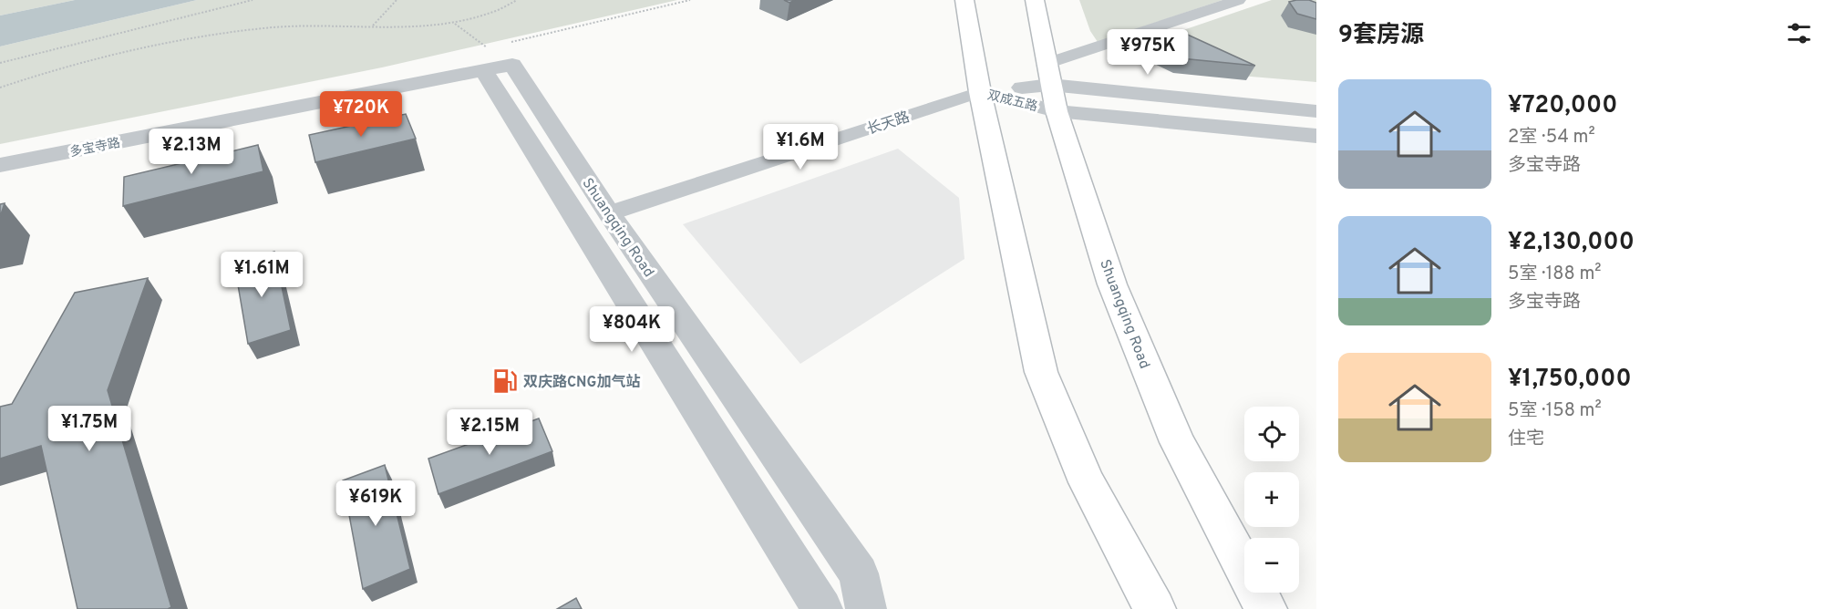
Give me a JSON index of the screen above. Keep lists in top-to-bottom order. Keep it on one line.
{"streets":{"main road":["Shuangqing Road"],"street":["双成五路","长天路","多宝寺路"]},"crossings":[["双成五路","长天路"],["双成五路","Shuangqing Road"],["长天路","Shuangqing Road"],["多宝寺路","Shuangqing Road"]],"places":{"fuel station":["双庆路CNG加气站"]},"page":{"heading":"9套房源","price":["¥975K","¥720K","¥1.6M","¥2.13M","¥1.61M","¥804K","¥1.75M","¥2.15M","¥619K"],"list":[{"name":"¥720,000","note":"2室 · 54 m² · 多宝寺路"},{"name":"¥2,130,000","note":"5室 · 188 m² · 多宝寺路"},{"name":"¥1,750,000","note":"5室 · 158 m² · 住宅"}],"map_buttons":["+","−"]}}
